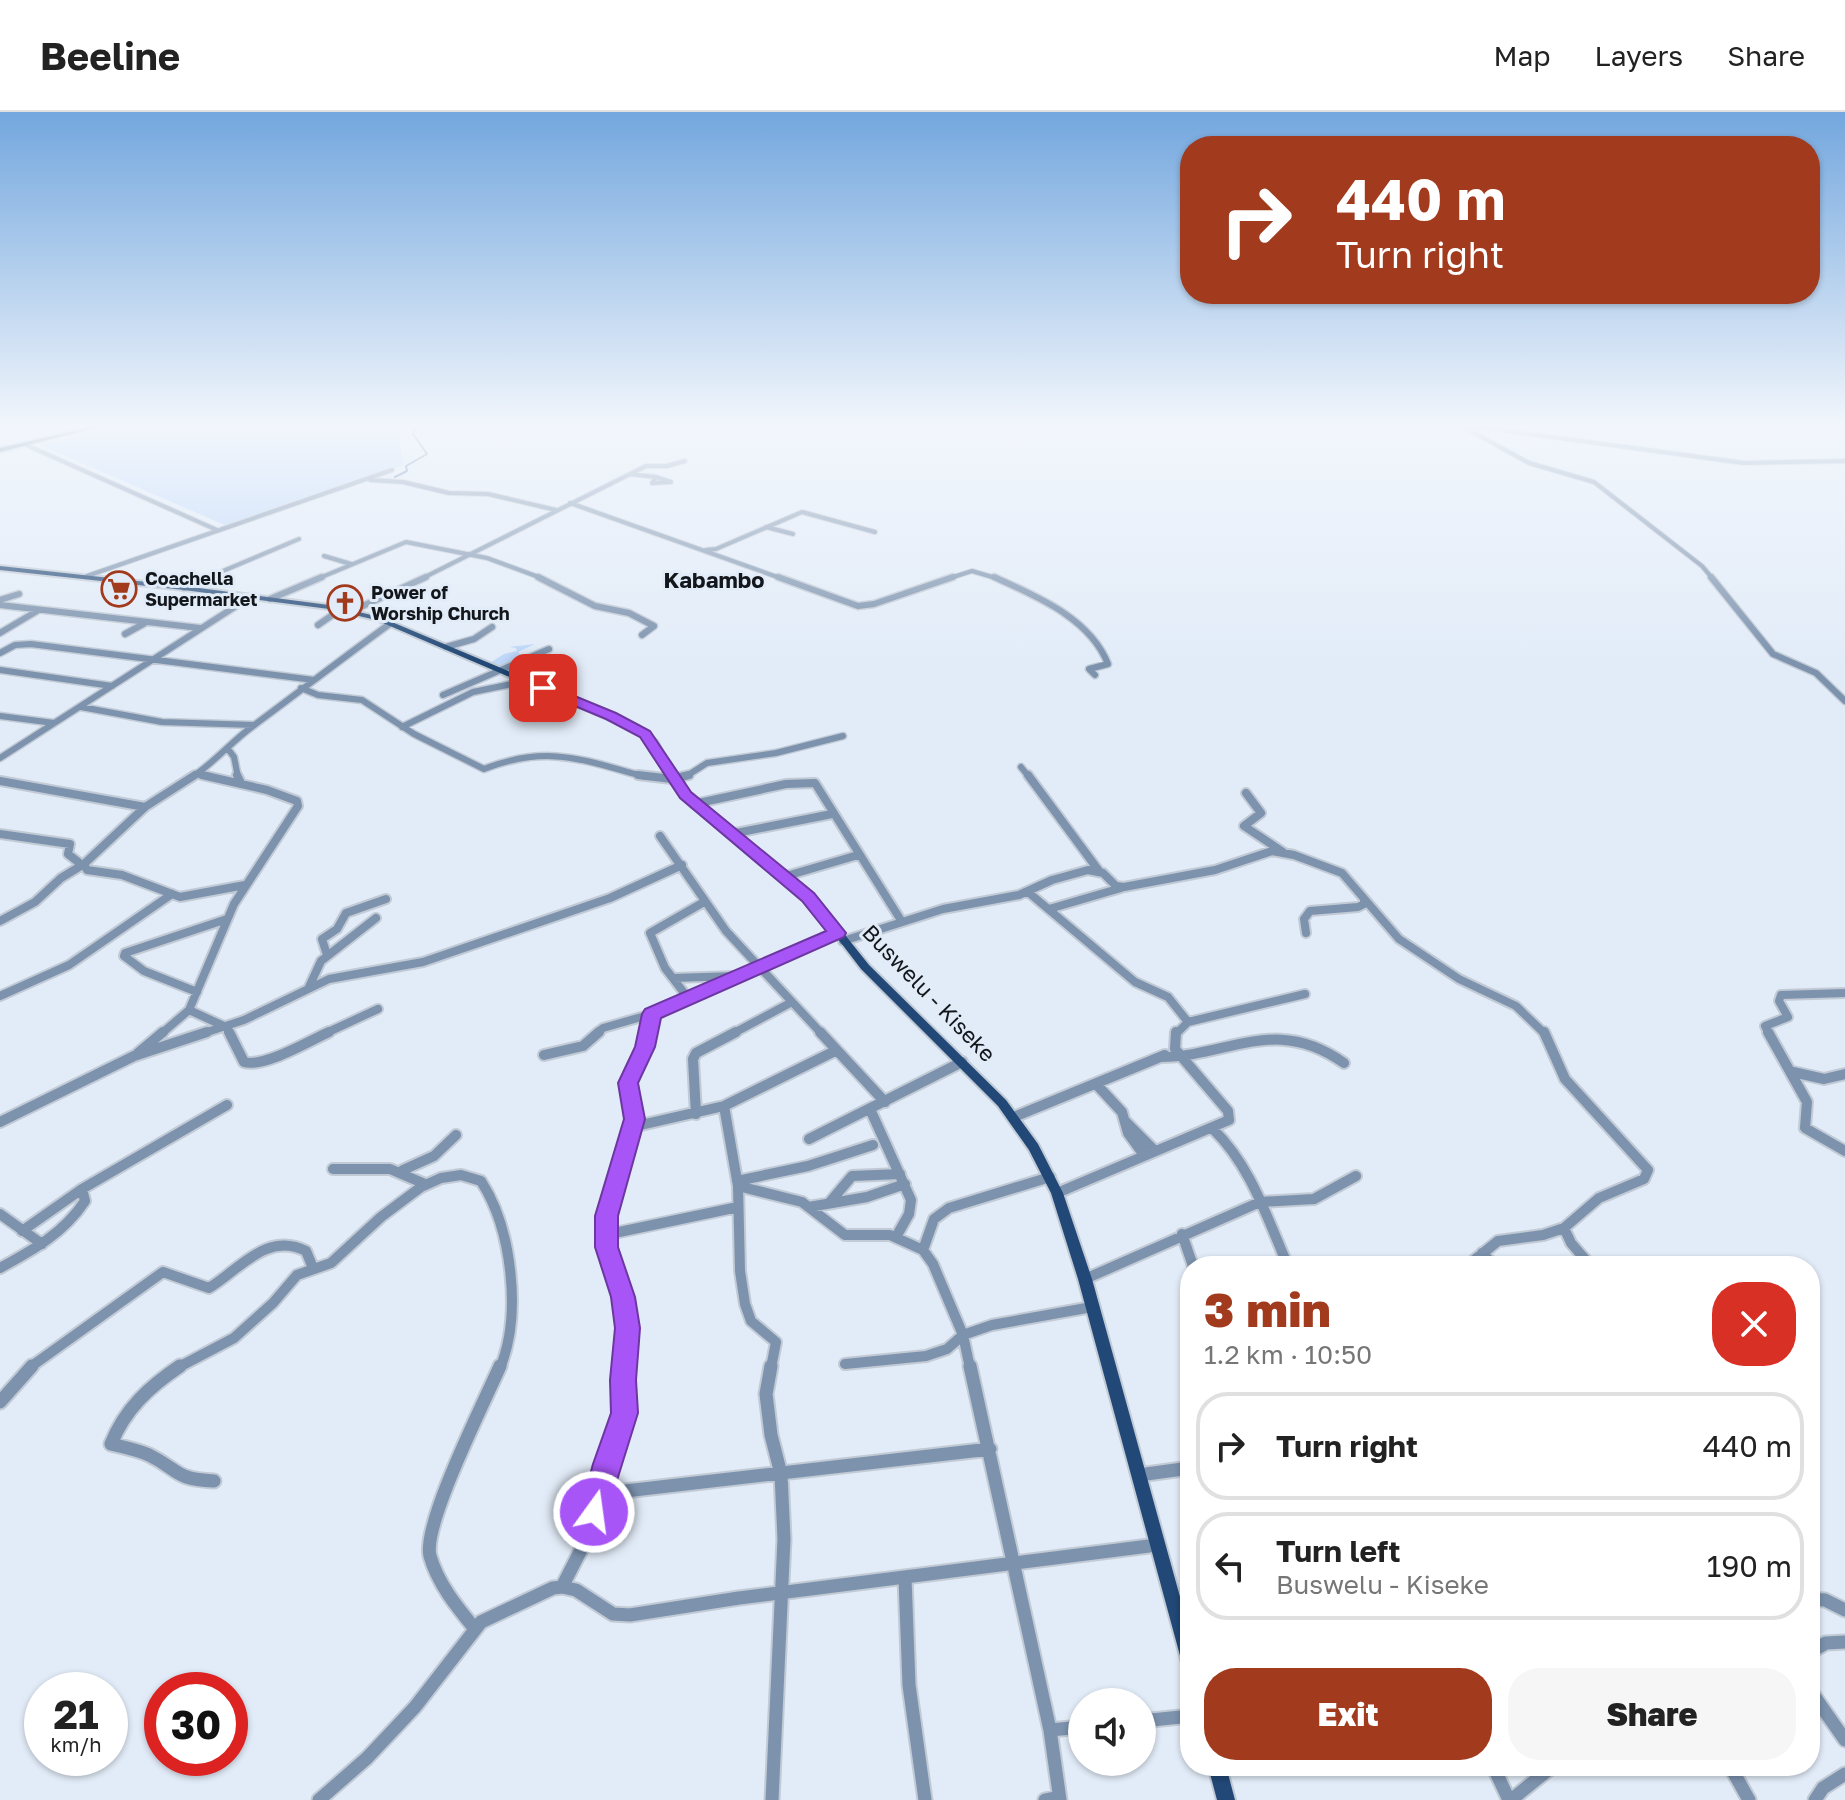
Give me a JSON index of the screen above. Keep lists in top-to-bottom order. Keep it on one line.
{"streets":{"main road":["Buswelu - Kiseke"]},"districts":["Kabambo"],"places":{"supermarket":["Coachella Supermarket"],"church":["Power of Worship Church"]},"page":{"header":"Beeline","nav":["Map","Layers","Share"],"turn":["440 m","Turn right"],"heading":["3 min","1.2 km · 10:50"],"list":[{"name":"Turn right","value":"440 m"},{"name":"Turn left","note":"Buswelu - Kiseke","value":"190 m"}],"buttons":["Exit","Share"],"speed":"21 km/h","limit":"30"}}
